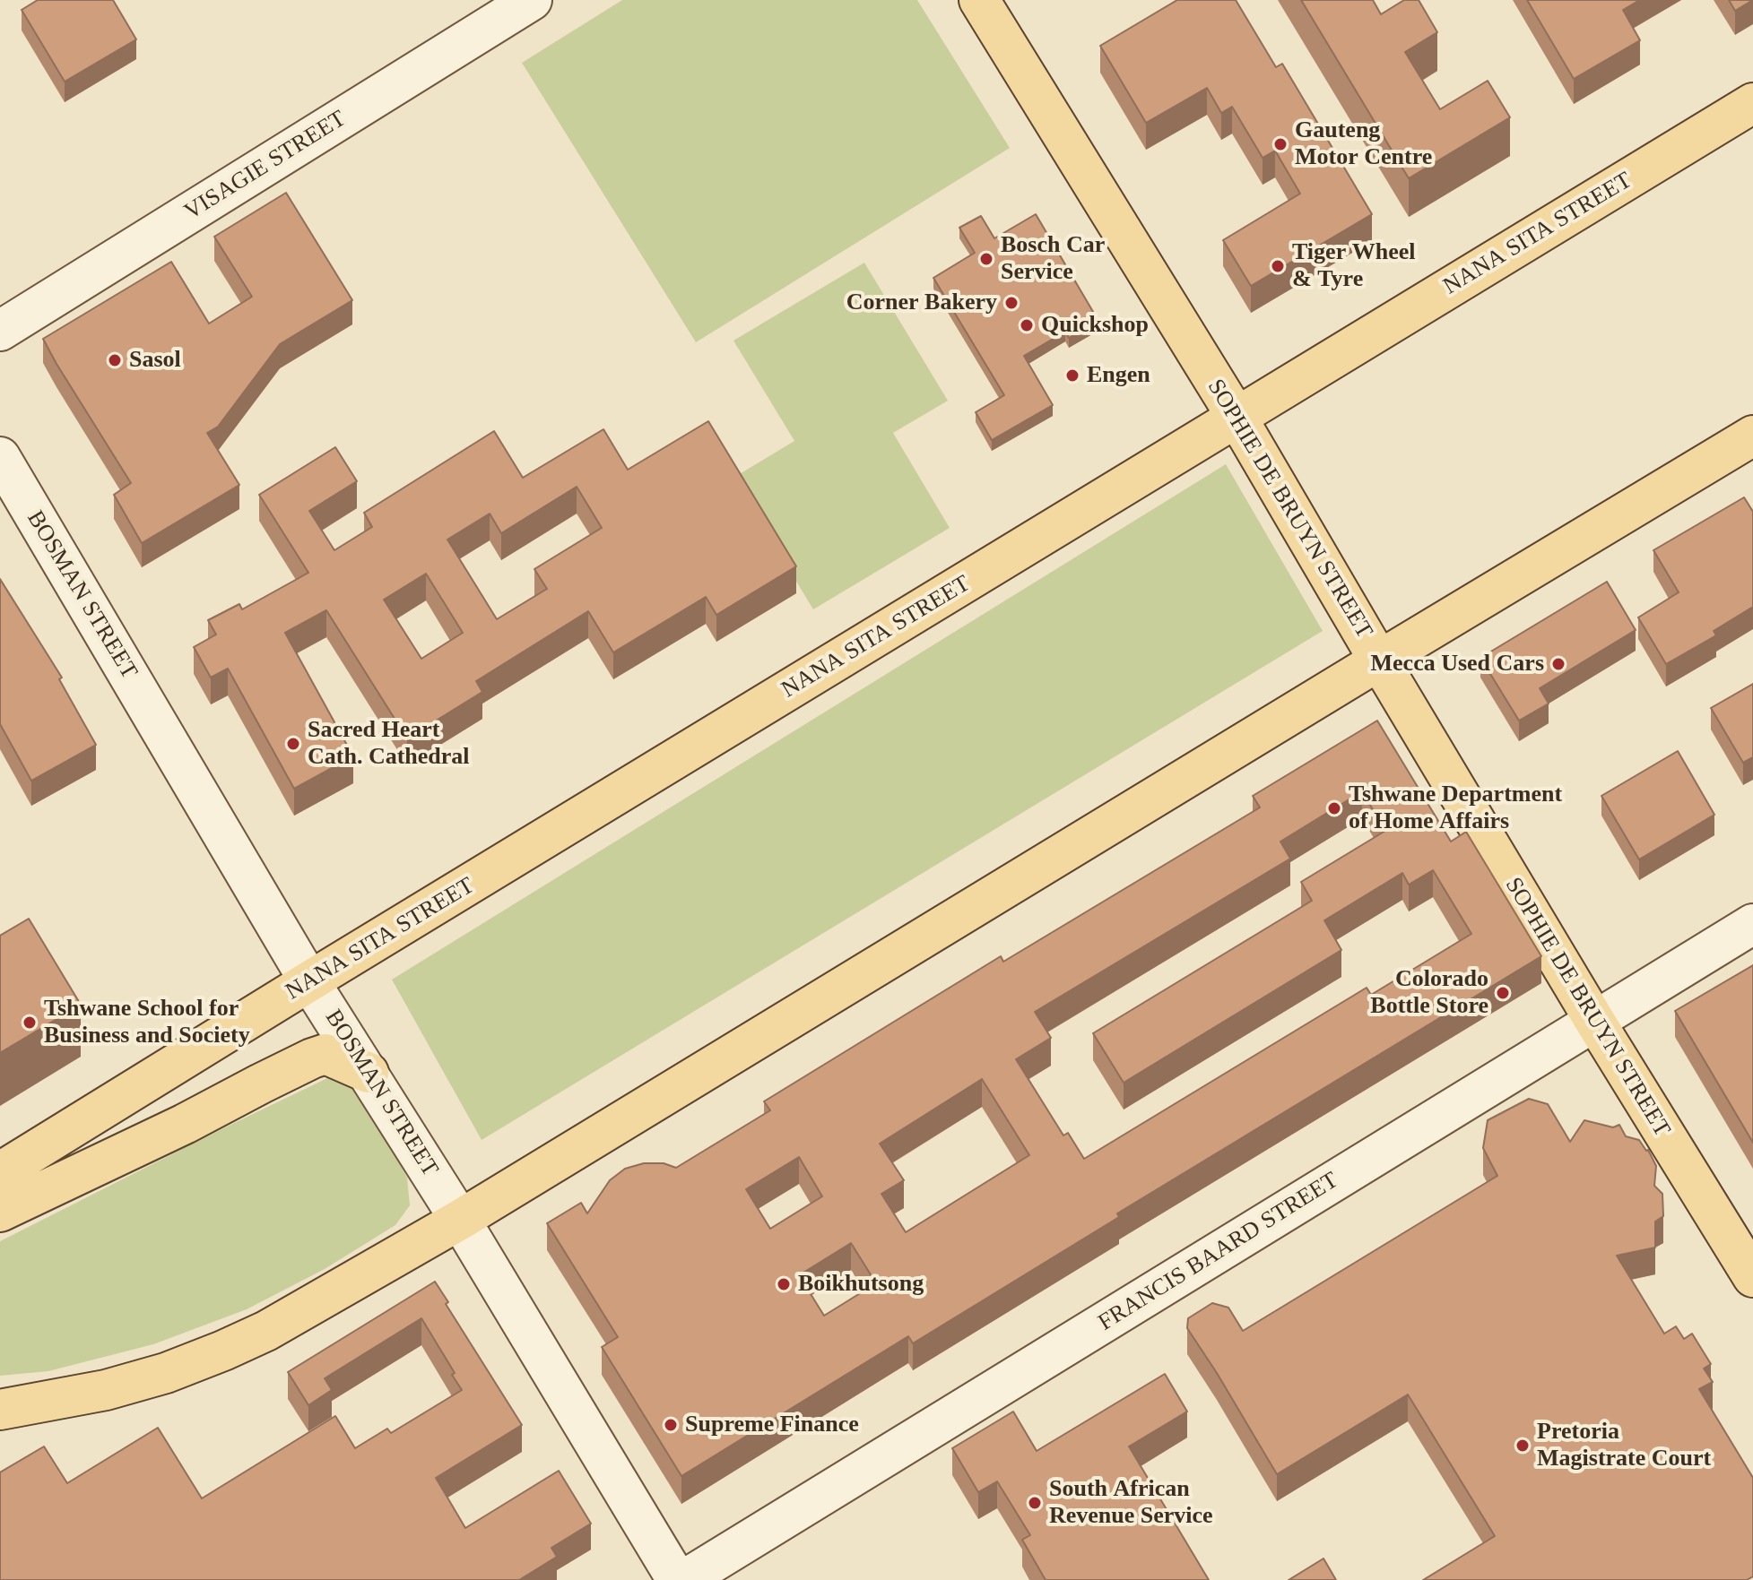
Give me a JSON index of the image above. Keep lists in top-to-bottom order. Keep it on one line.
{"streets":{"main road":["NANA SITA STREET","SOPHIE DE BRUYN STREET"],"street":["VISAGIE STREET","BOSMAN STREET","FRANCIS BAARD STREET"]},"crossings":[["NANA SITA STREET","SOPHIE DE BRUYN STREET"],["NANA SITA STREET","BOSMAN STREET"],["SOPHIE DE BRUYN STREET","FRANCIS BAARD STREET"]],"places":["Gauteng Motor Centre","Bosch Car Service","Tiger Wheel & Tyre","Corner Bakery","Quickshop","Sasol","Engen","Mecca Used Cars","Sacred Heart Cath. Cathedral","Tshwane Department of Home Affairs","Colorado Bottle Store","Tshwane School for Business and Society","Boikhutsong","Supreme Finance","Pretoria Magistrate Court","South African Revenue Service"]}
